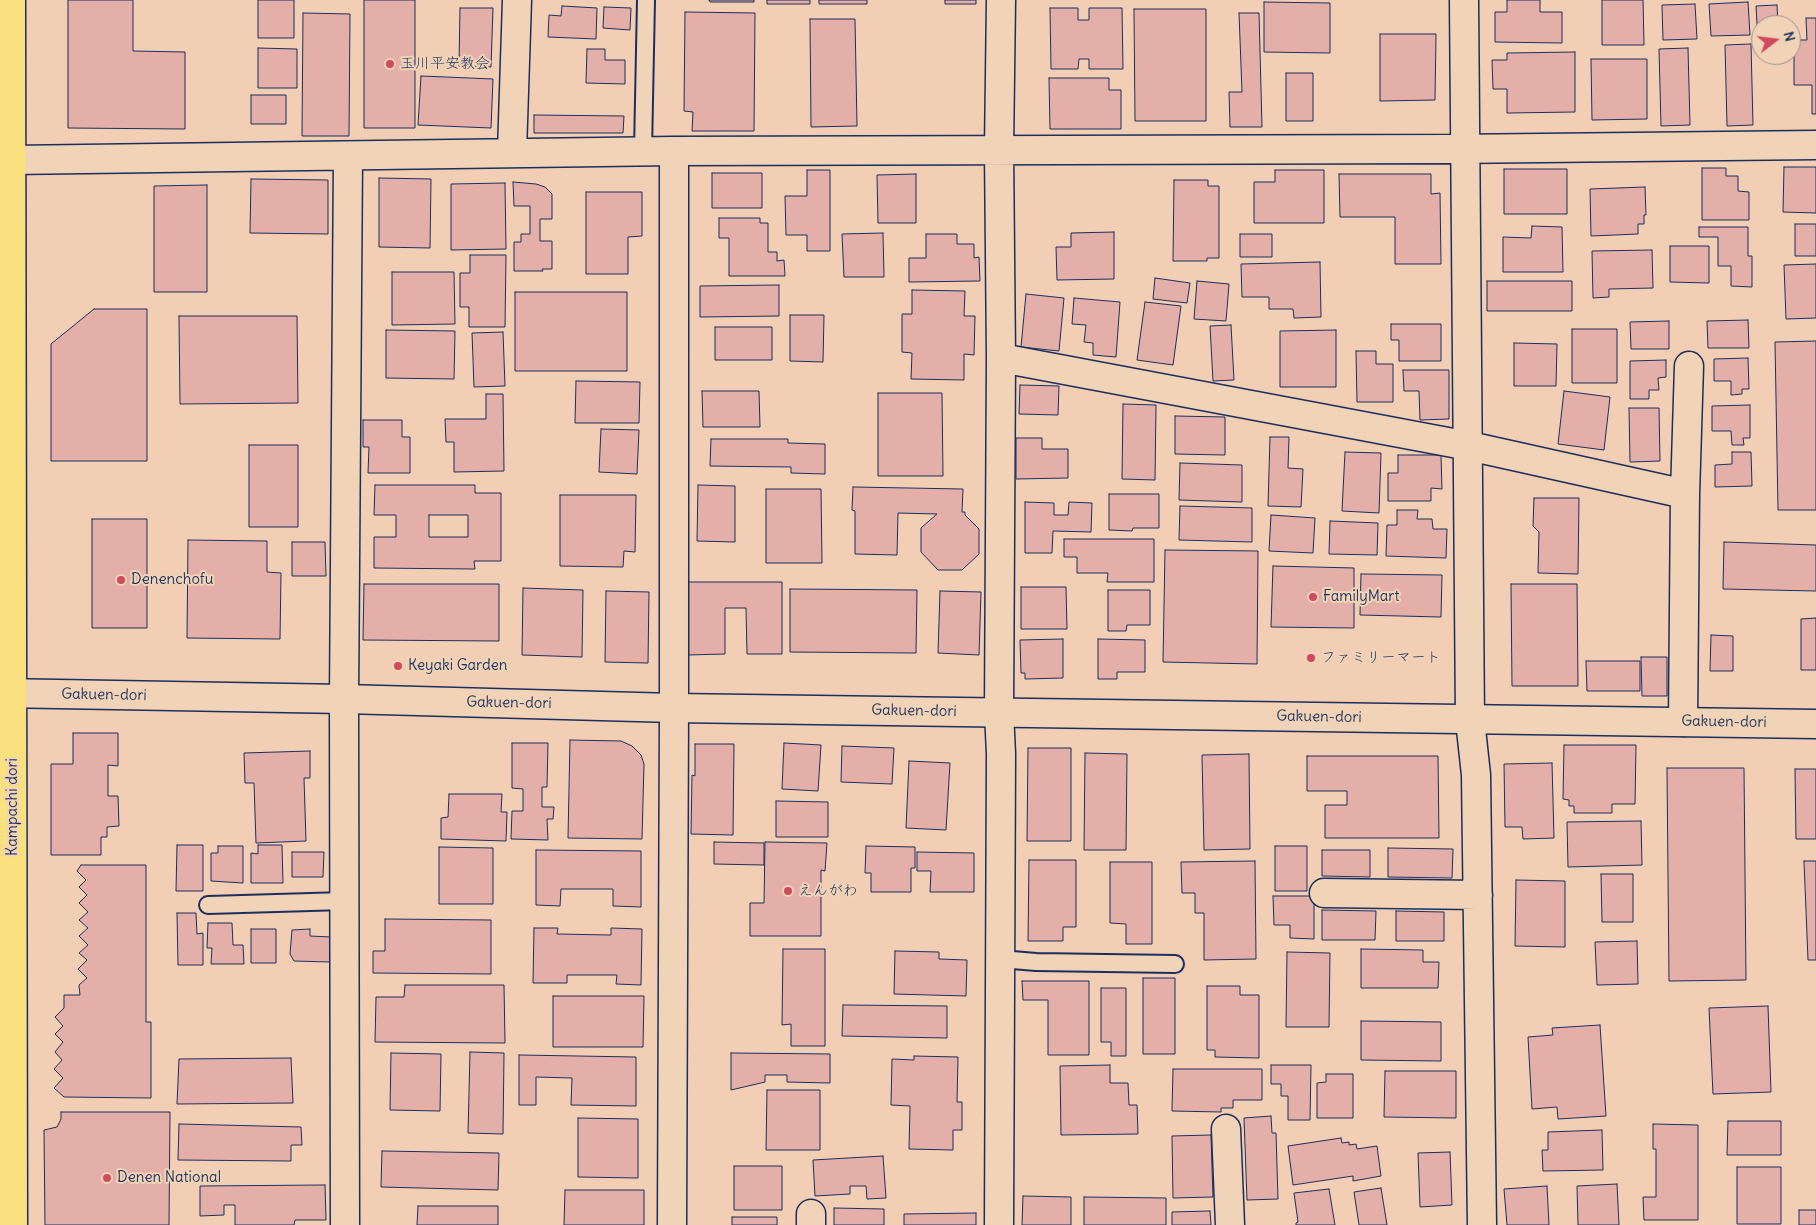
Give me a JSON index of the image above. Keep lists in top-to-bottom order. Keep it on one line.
{"streets":{"main road":["Kampachi dori"],"street":["Gakuen-dori"]},"crossings":[["Gakuen-dori","Kampachi dori"]],"places":["玉川平安教会","Denenchofu","FamilyMart","ファミリーマート","Keyaki Garden","えんがわ","Denen National"],"north":"right"}
